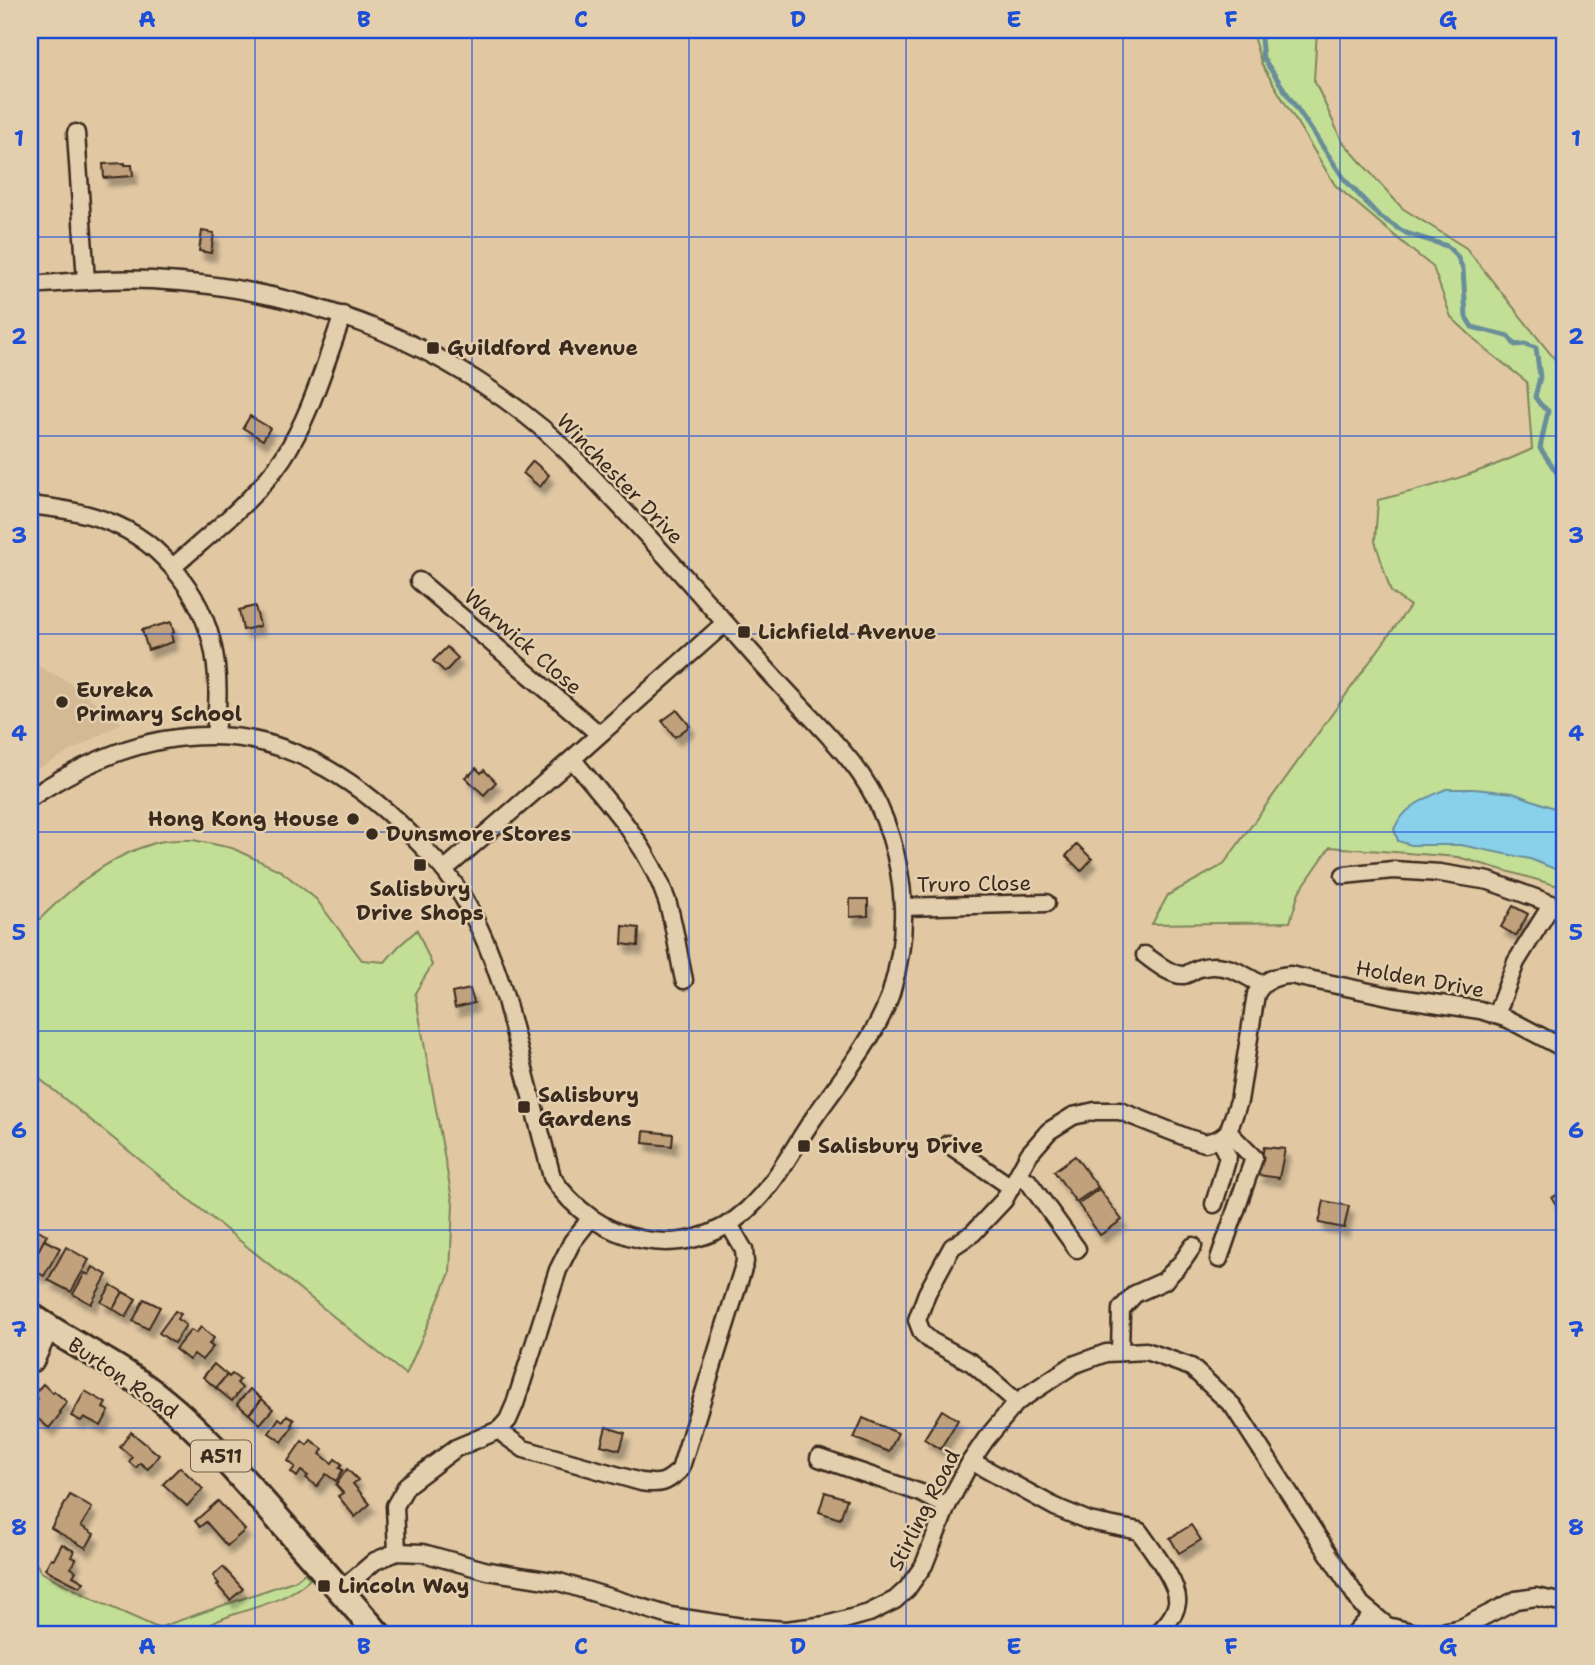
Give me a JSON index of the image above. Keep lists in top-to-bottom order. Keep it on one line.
{"streets":{"highway":["Burton Road","A511"],"street":["Winchester Drive","Warwick Close","Truro Close","Holden Drive","Stirling Road"]},"places":{"transit":["Guildford Avenue","Lichfield Avenue","Salisbury Drive Shops","Salisbury Gardens","Salisbury Drive","Lincoln Way"],"other":["Eureka Primary School","Hong Kong House","Dunsmore Stores"]},"grid":{"columns":["A","B","C","D","E","F","G"],"rows":["1","2","3","4","5","6","7","8"]}}
